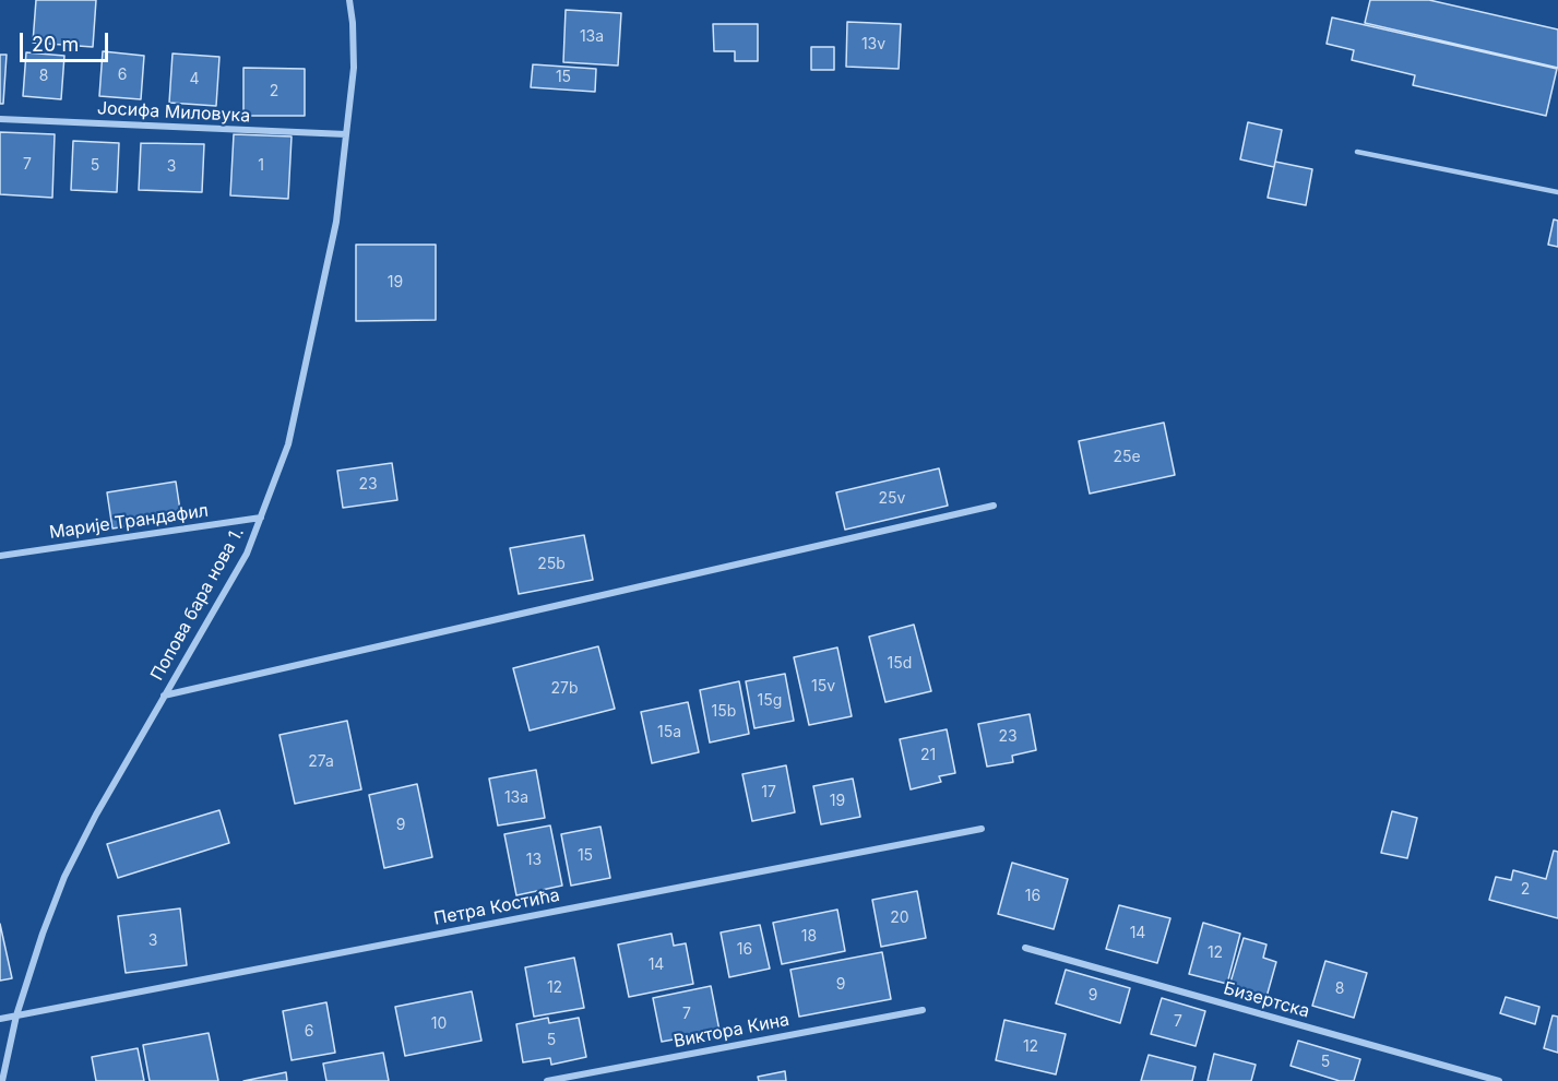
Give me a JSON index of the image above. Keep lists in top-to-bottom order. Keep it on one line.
{"streets":{"street":["Јосифа Миловука","Марије Трандафил","Попова бара нова 1.","Петра Костића","Бизертска","Виктора Кина"]},"crossings":[["Јосифа Миловука","Попова бара нова 1."],["Марије Трандафил","Попова бара нова 1."],["Попова бара нова 1.","Петра Костића"]],"house_numbers":["13a","13v","6","8","15","4","2","7","5","1","3","19","25e","23","25v","25b","15d","15v","27b","15g","15b","15a","23","21","27a","17","13a","19","9","15","13","2","16","20","14","18","3","16","12","14","9","12","8","9","7","7","10","6","5","12","5"],"scale_bar":"20 m"}
